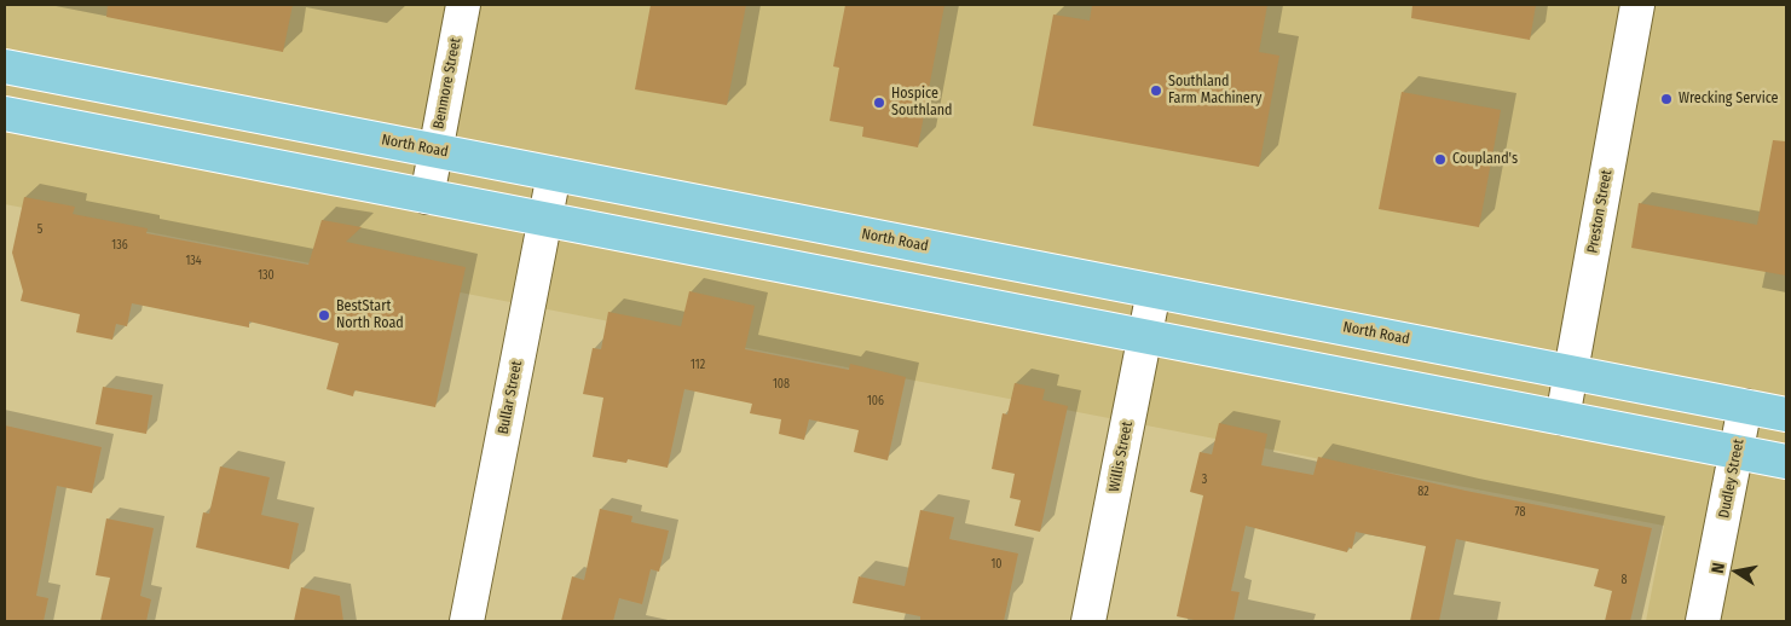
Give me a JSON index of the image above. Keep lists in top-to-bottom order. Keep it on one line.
{"streets":{"main road":["North Road"],"street":["Benmore Street","Preston Street","Bullar Street","Willis Street","Dudley Street"]},"crossings":[["Benmore Street","North Road"],["North Road","Preston Street"],["North Road","Bullar Street"],["North Road","Willis Street"],["North Road","Dudley Street"]],"places":["Southland Farm Machinery","Wrecking Service","Hospice Southland","Coupland's","BestStart North Road"],"house_numbers":["5","136","134","130","112","108","106","3","82","78","10","8"],"north":"left"}
